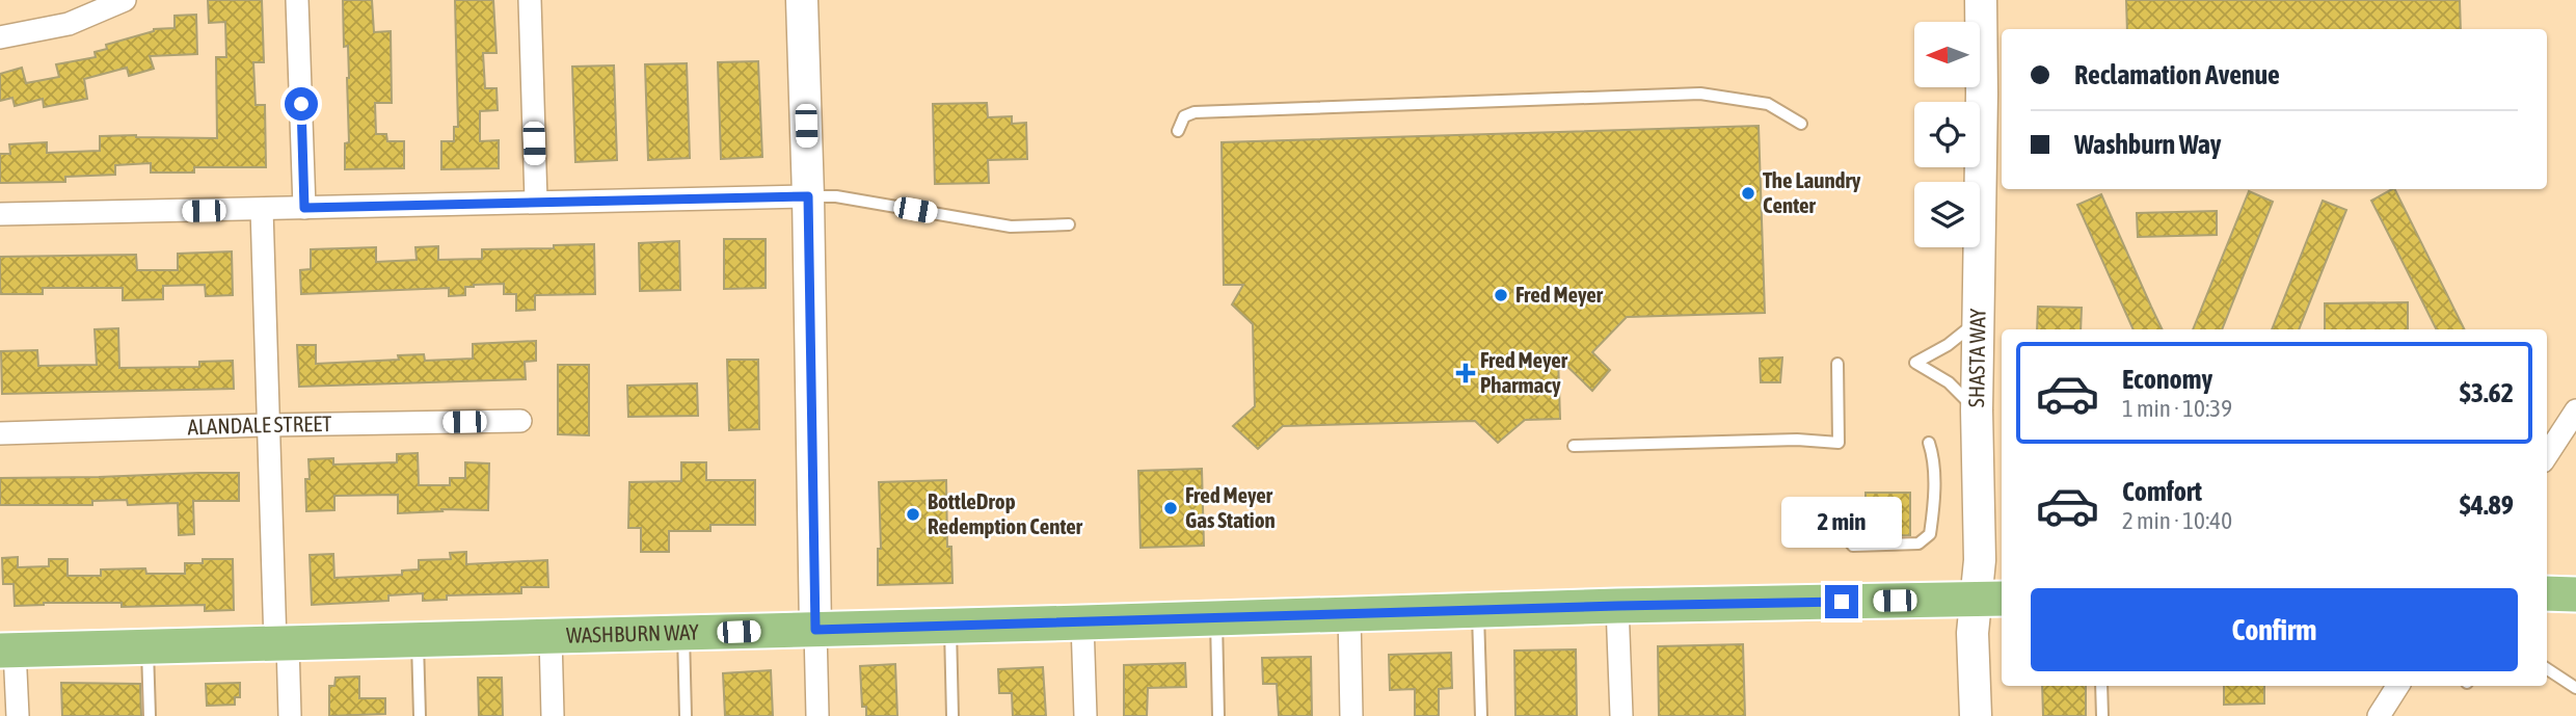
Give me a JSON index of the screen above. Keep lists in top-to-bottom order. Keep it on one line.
{"streets":{"main road":["SHASTA WAY","WASHBURN WAY"],"street":["ALANDALE STREET"]},"crossings":[["SHASTA WAY","WASHBURN WAY"]],"places":{"other":["The Laundry Center","Fred Meyer","Fred Meyer Gas Station","BottleDrop Redemption Center"],"health":["Fred Meyer Pharmacy"]},"north":"left","page":{"banner":["Reclamation Avenue","Washburn Way"],"list":[{"name":"Economy","note":"1 min · 10:39","value":"$3.62"},{"name":"Comfort","note":"2 min · 10:40","value":"$4.89"}],"bubble":"2 min","buttons":"Confirm"}}
